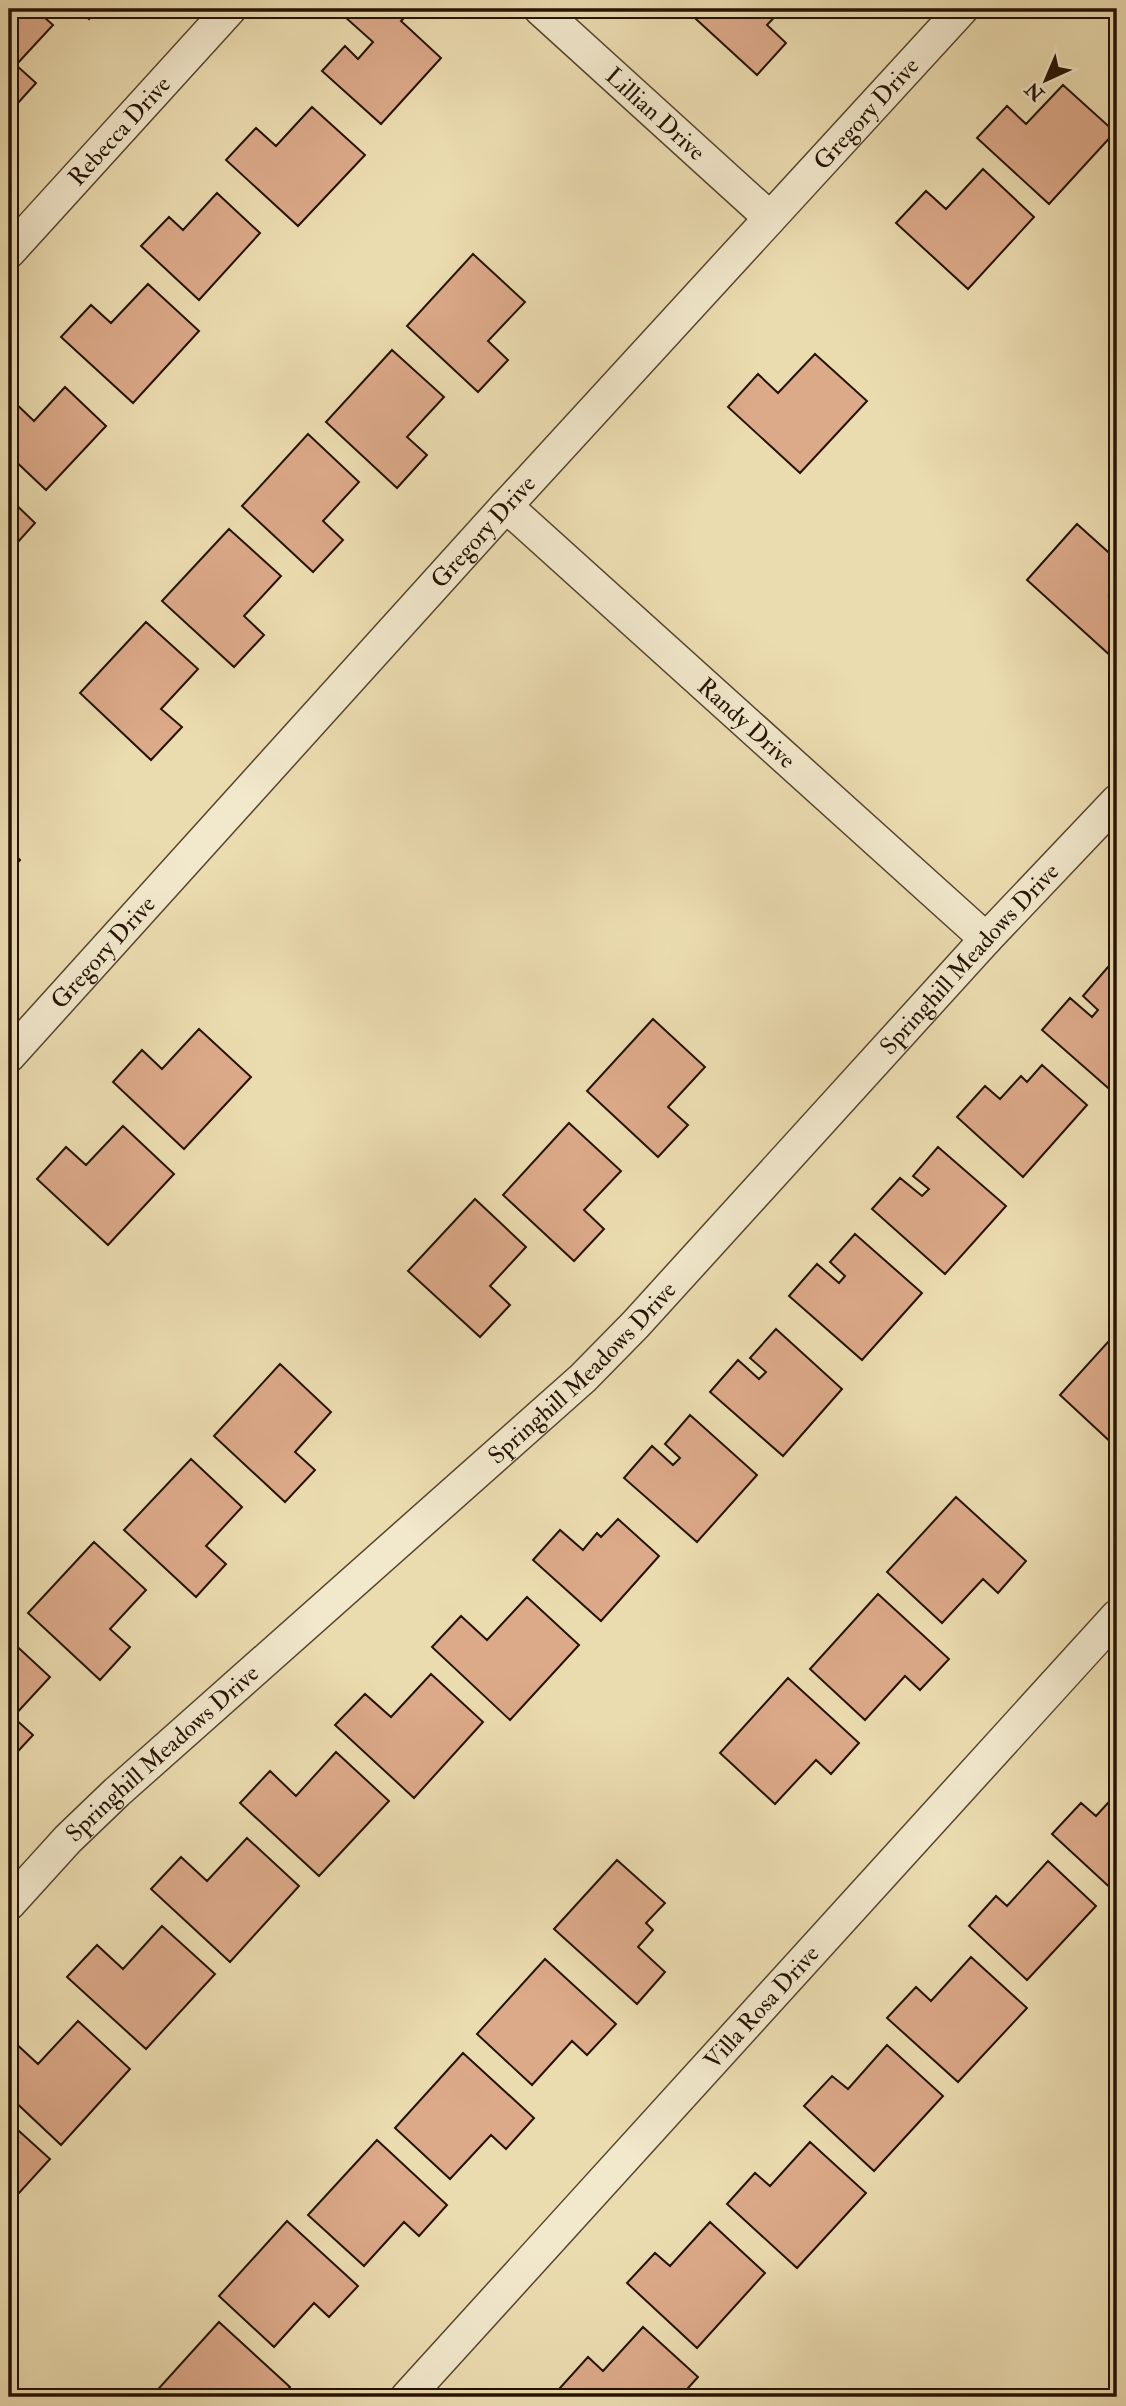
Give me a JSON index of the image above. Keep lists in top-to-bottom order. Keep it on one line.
{"streets":{"street":["Lillian Drive","Gregory Drive","Rebecca Drive","Randy Drive","Springhill Meadows Drive","Villa Rosa Drive"]},"crossings":[["Lillian Drive","Gregory Drive"],["Gregory Drive","Randy Drive"],["Randy Drive","Springhill Meadows Drive"]],"north":"bottom left"}
